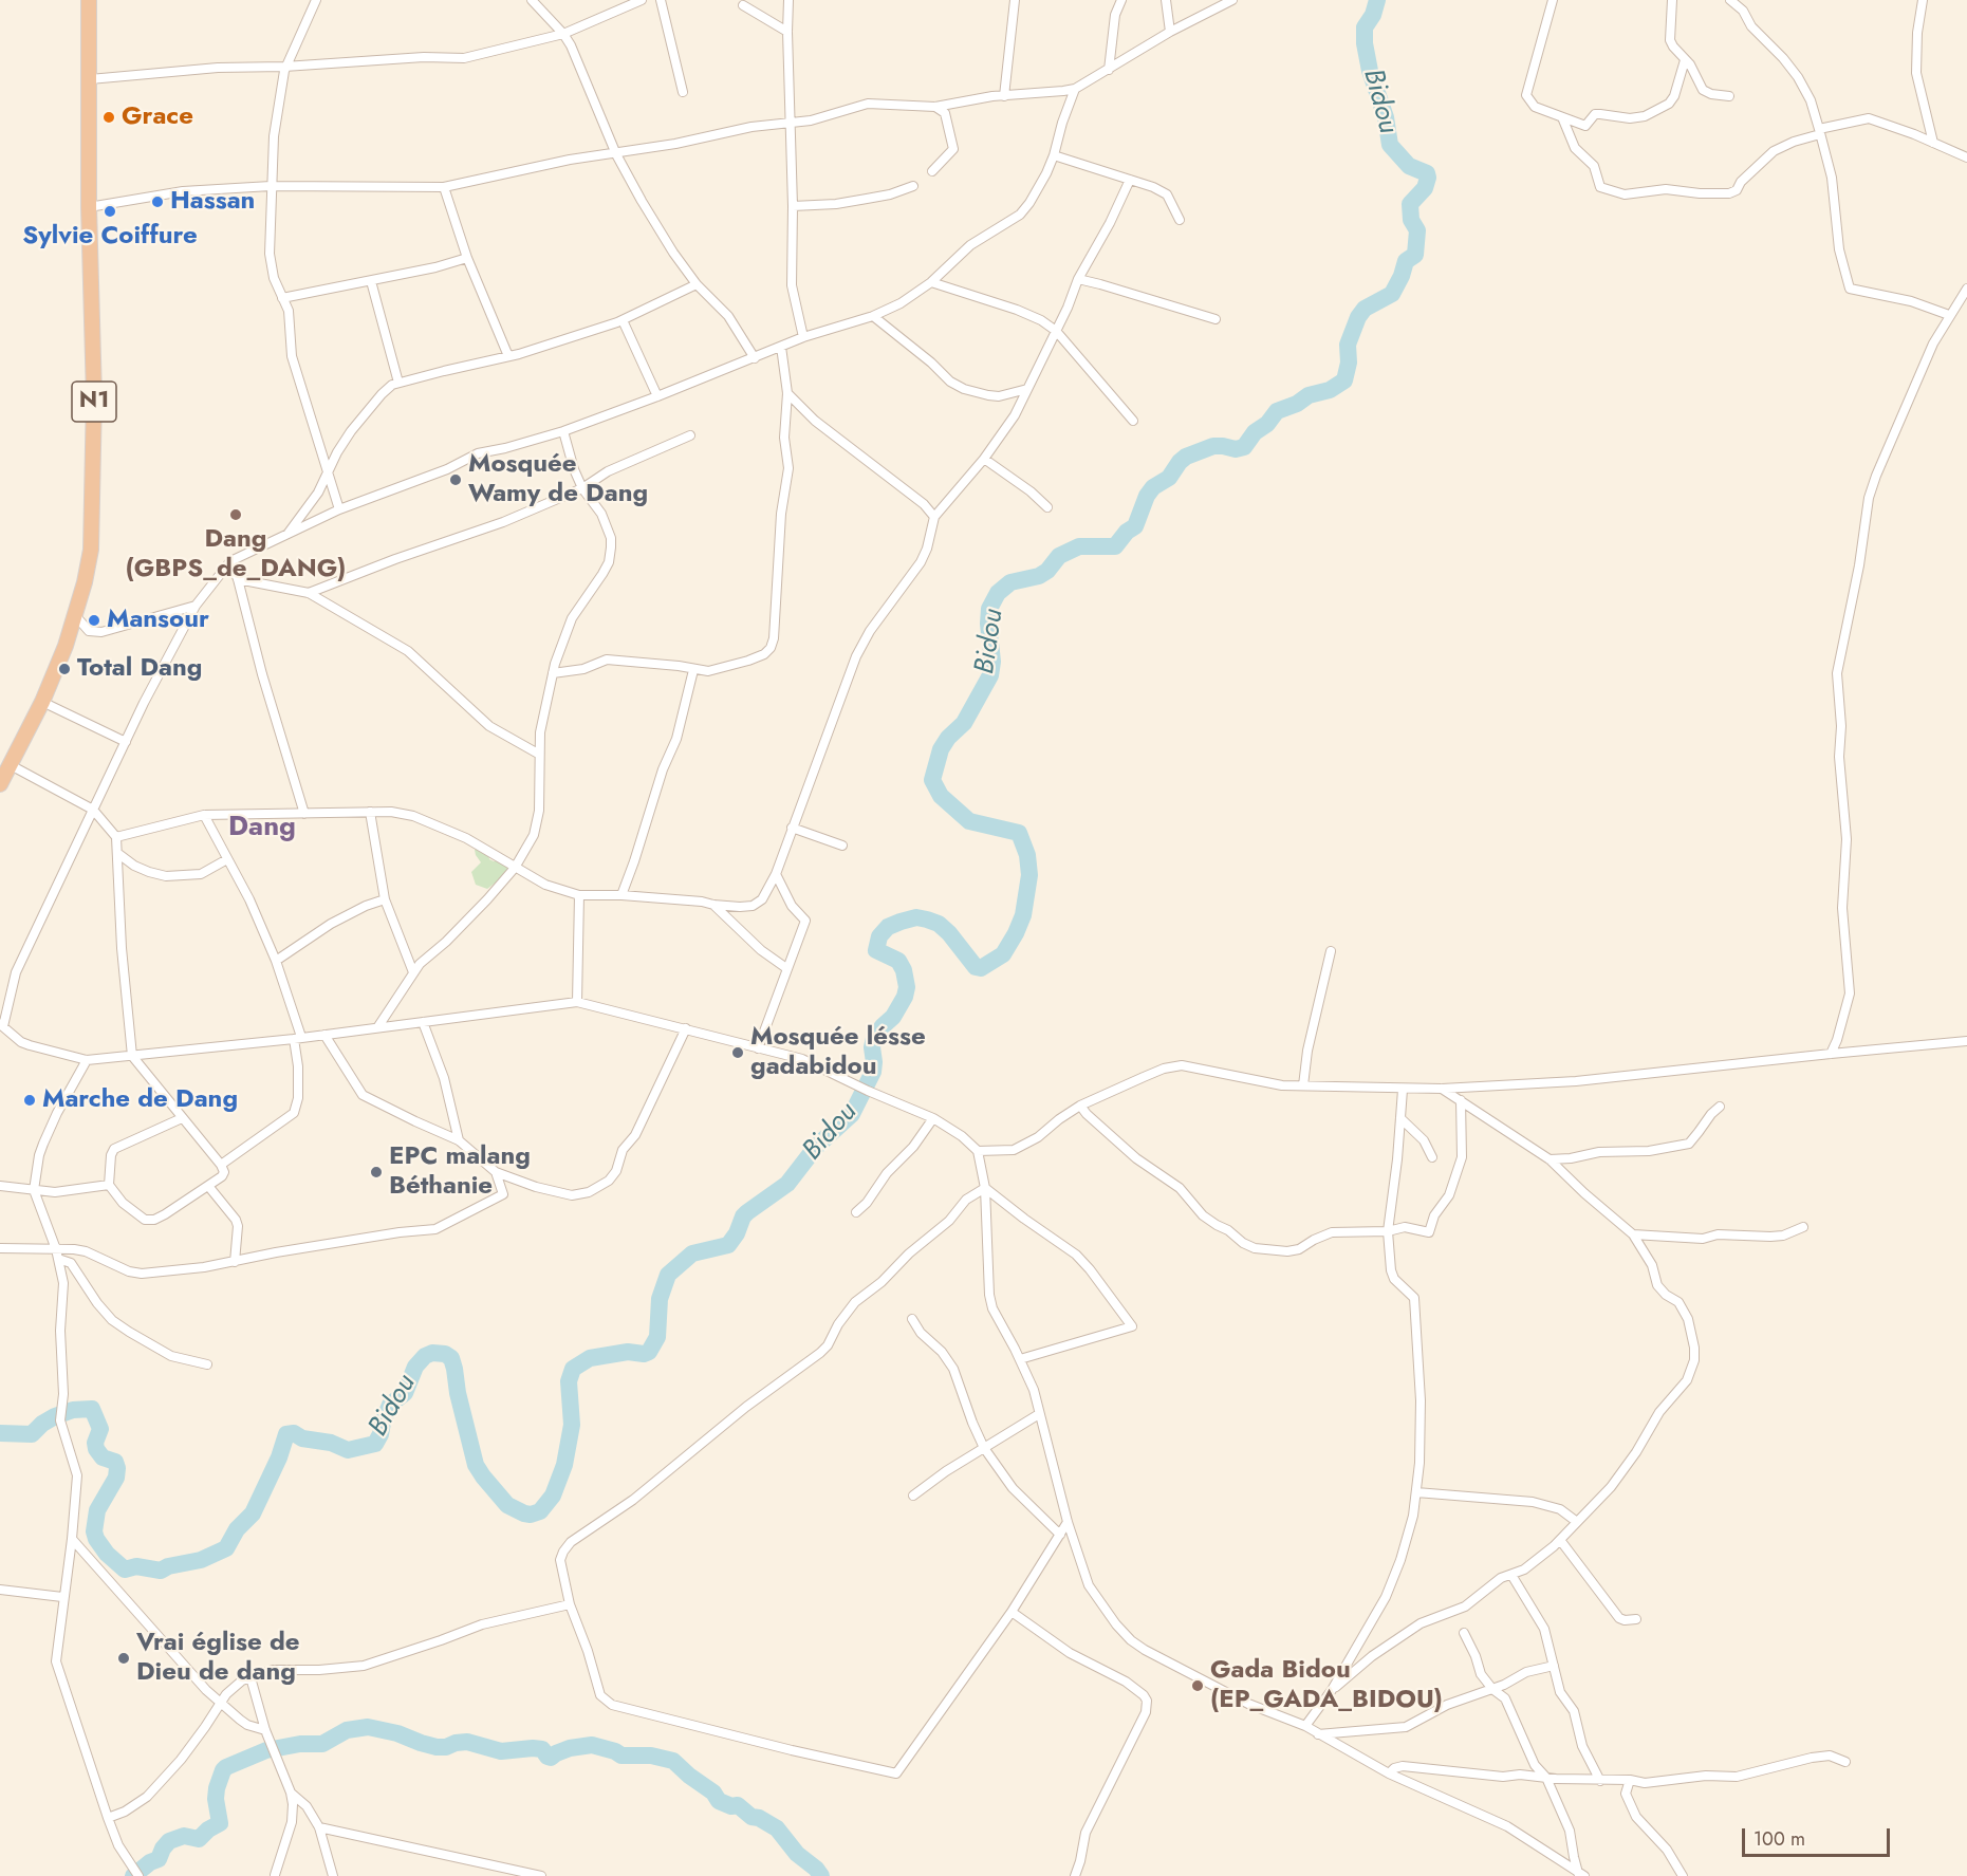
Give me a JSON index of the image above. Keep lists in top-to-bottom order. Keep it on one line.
{"streets":{"highway":["N1"]},"districts":["Dang"],"water":["Bidou"],"places":["Grace","Hassan","Sylvie Coiffure","Mosquée Wamy de Dang","Dang (GBPS_de_DANG)","Mansour","Total Dang","Mosquée lésse gadabidou","Marche de Dang","EPC malang Béthanie","Vrai église de Dieu de dang","Gada Bidou (EP_GADA_BIDOU)"],"scale_bar":"100 m"}
